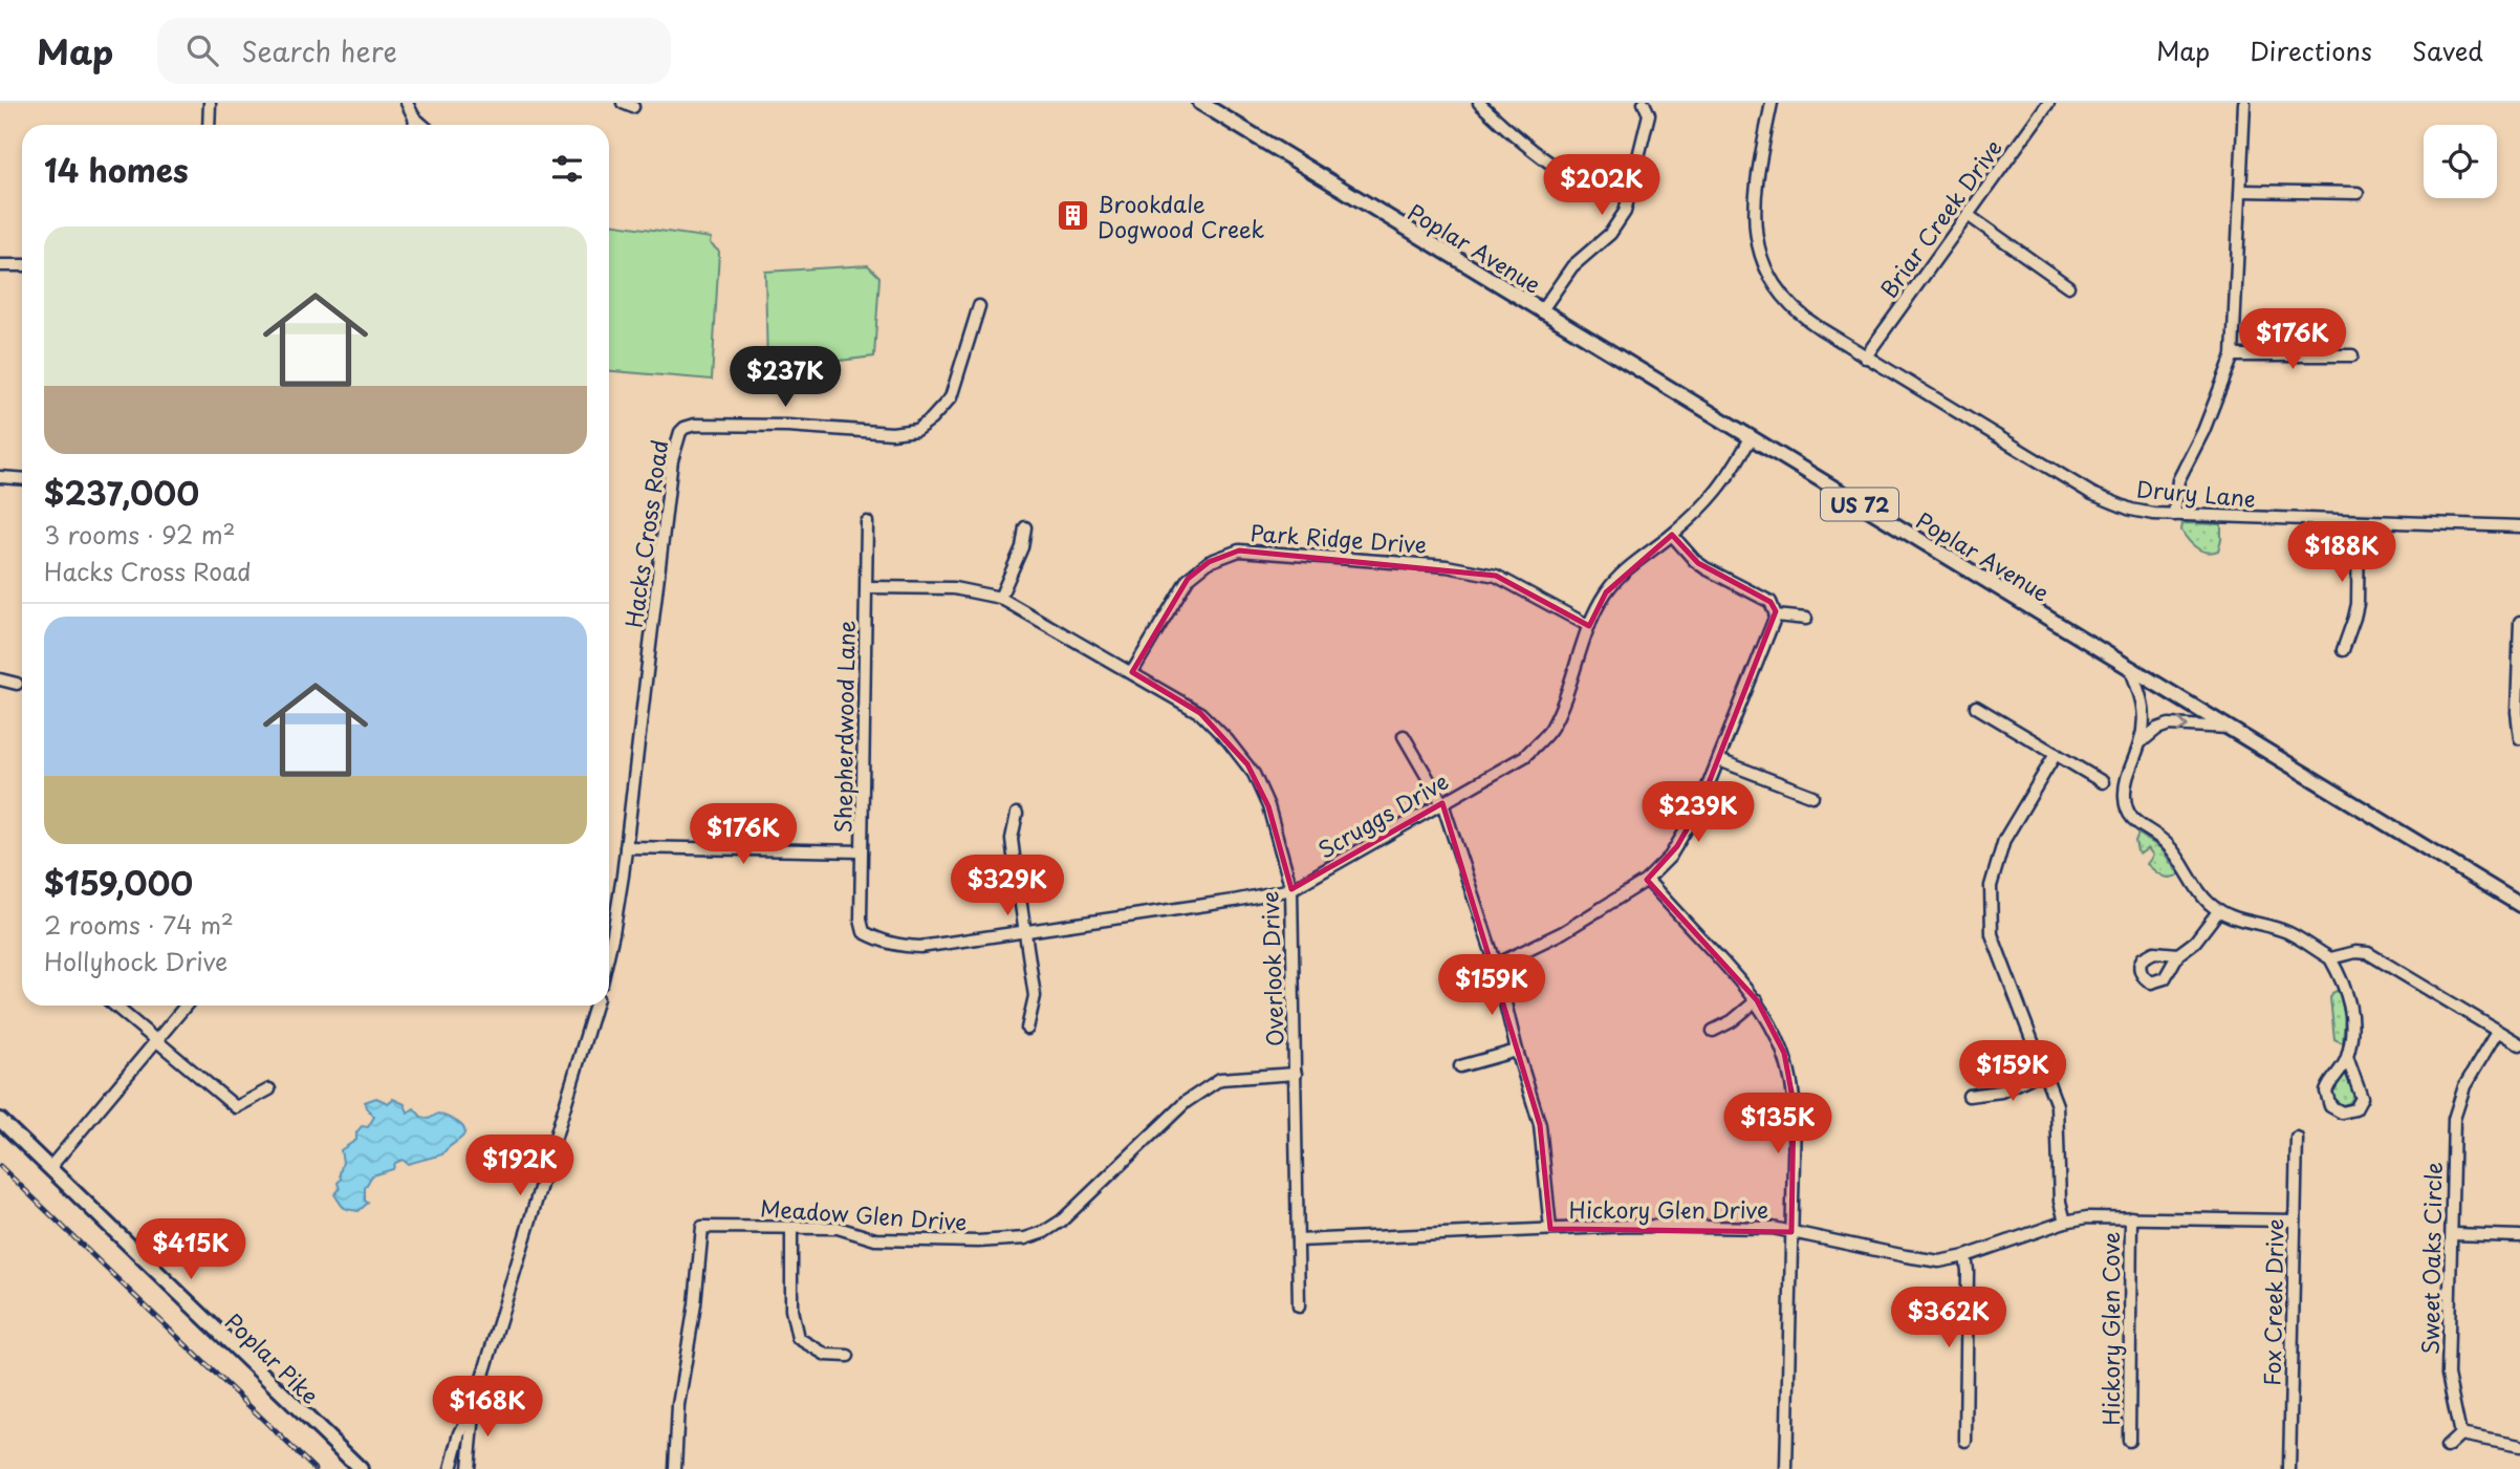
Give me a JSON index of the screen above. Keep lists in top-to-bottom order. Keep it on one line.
{"streets":{"main road":["Poplar Avenue","US 72","Poplar Pike"],"street":["Briar Creek Drive","Drury Lane","Hacks Cross Road","Park Ridge Drive","Shepherdwood Lane","Scruggs Drive","Overlook Drive","Hickory Glen Drive","Meadow Glen Drive","Sweet Oaks Circle","Fox Creek Drive","Hickory Glen Cove"]},"crossings":[["Briar Creek Drive","Drury Lane"],["Poplar Avenue","Scruggs Drive"],["Park Ridge Drive","Scruggs Drive"],["Park Ridge Drive","Overlook Drive"],["Shepherdwood Lane","Scruggs Drive"],["Shepherdwood Lane","Overlook Drive"],["Scruggs Drive","Overlook Drive"],["Overlook Drive","Hickory Glen Drive"],["Overlook Drive","Meadow Glen Drive"],["Hickory Glen Drive","Fox Creek Drive"],["Hickory Glen Drive","Hickory Glen Cove"]],"places":{"building":["Brookdale Dogwood Creek"]},"page":{"header":"Map","search":"Search here","nav":["Map","Directions","Saved"],"heading":"14 homes","price":["$202K","$176K","$237K","$188K","$239K","$176K","$329K","$159K","$159K","$135K","$192K","$415K","$362K","$168K"],"list":[{"name":"$237,000","note":"3 rooms · 92 m² · Hacks Cross Road"},{"name":"$159,000","note":"2 rooms · 74 m² · Hollyhock Drive"}]}}
